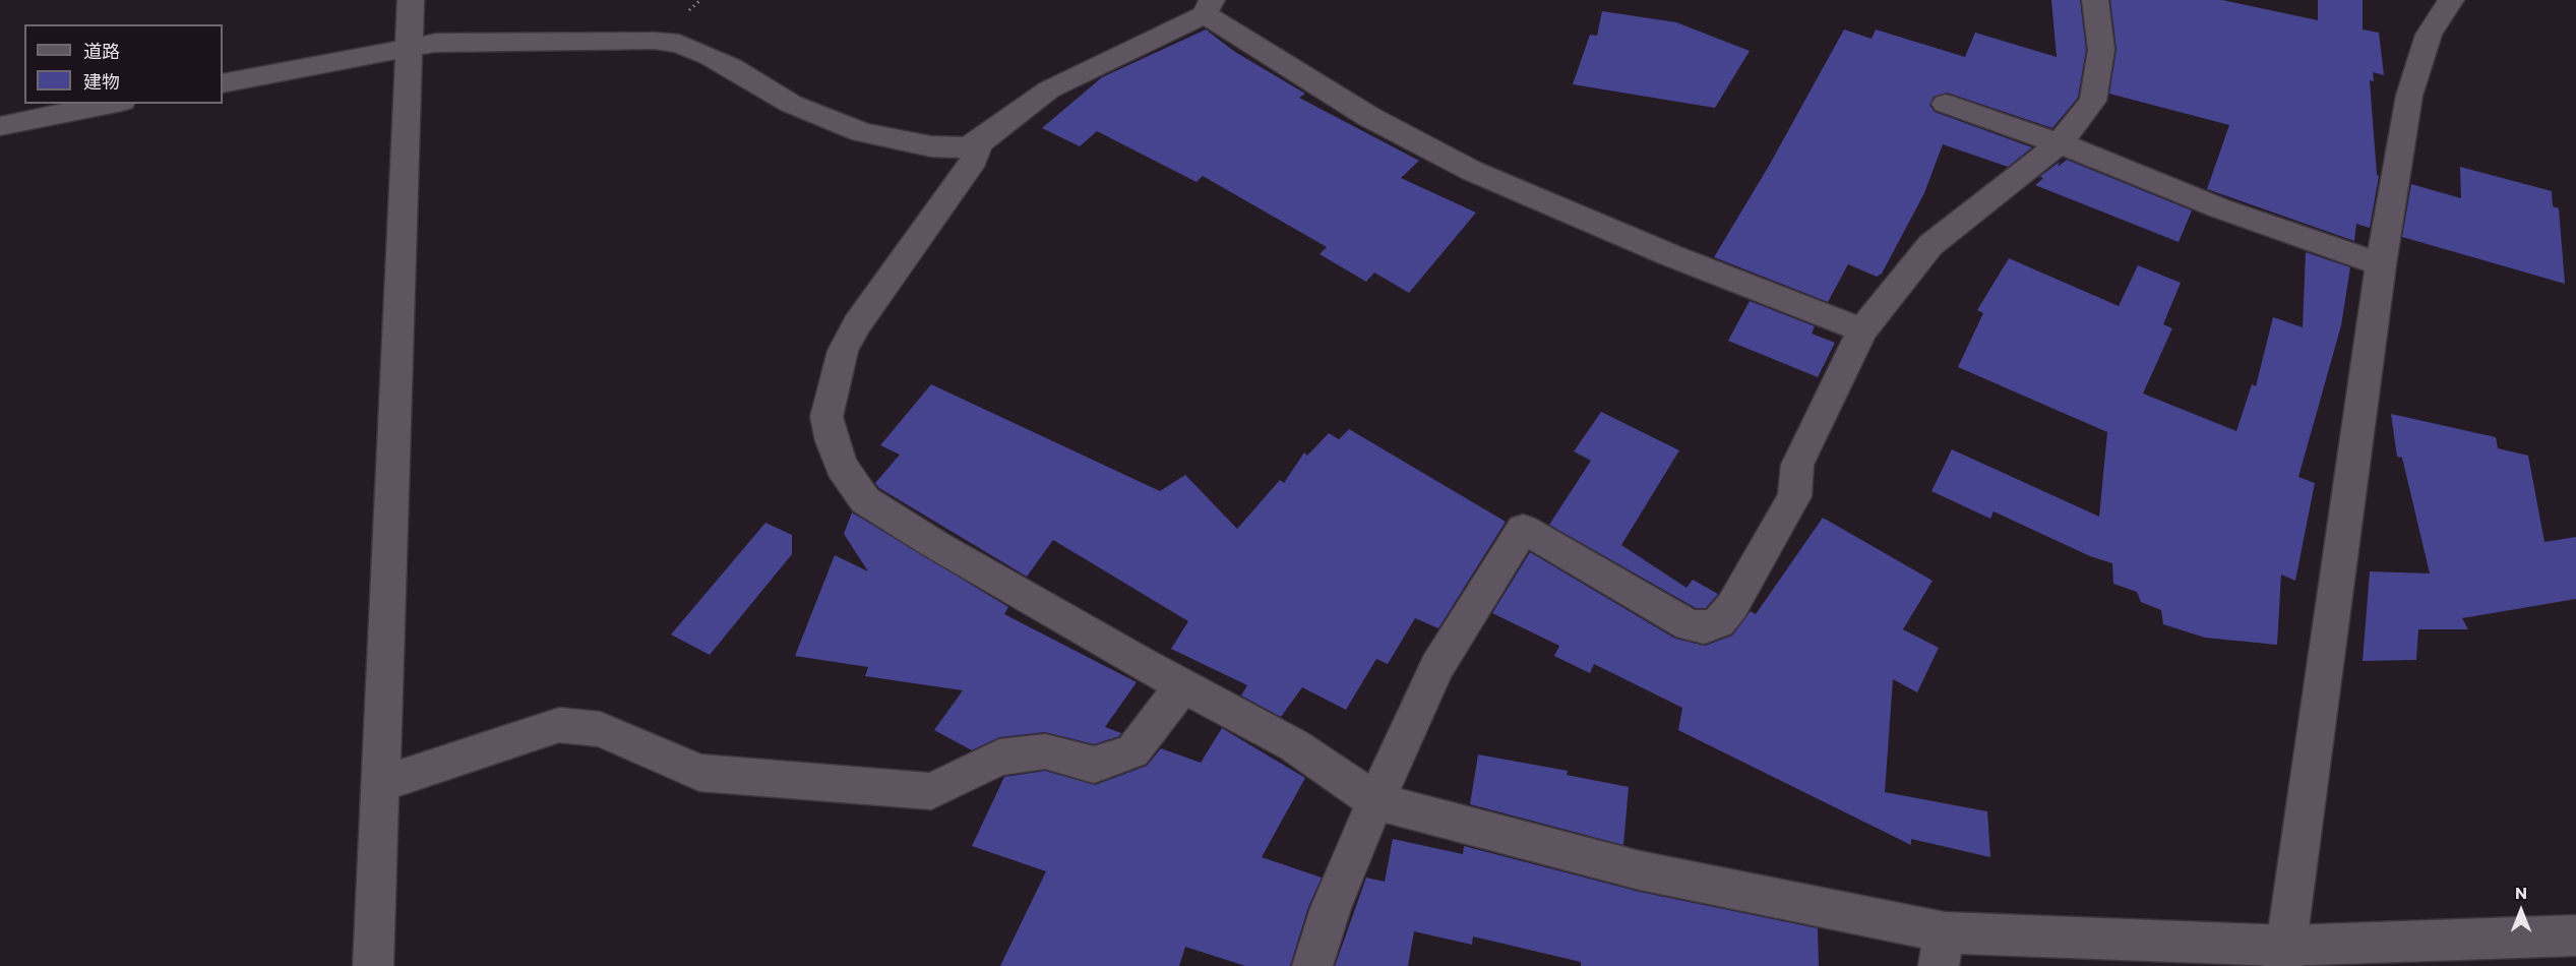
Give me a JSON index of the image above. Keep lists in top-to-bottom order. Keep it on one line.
{"legend":["道路","建物"],"north":"top"}
